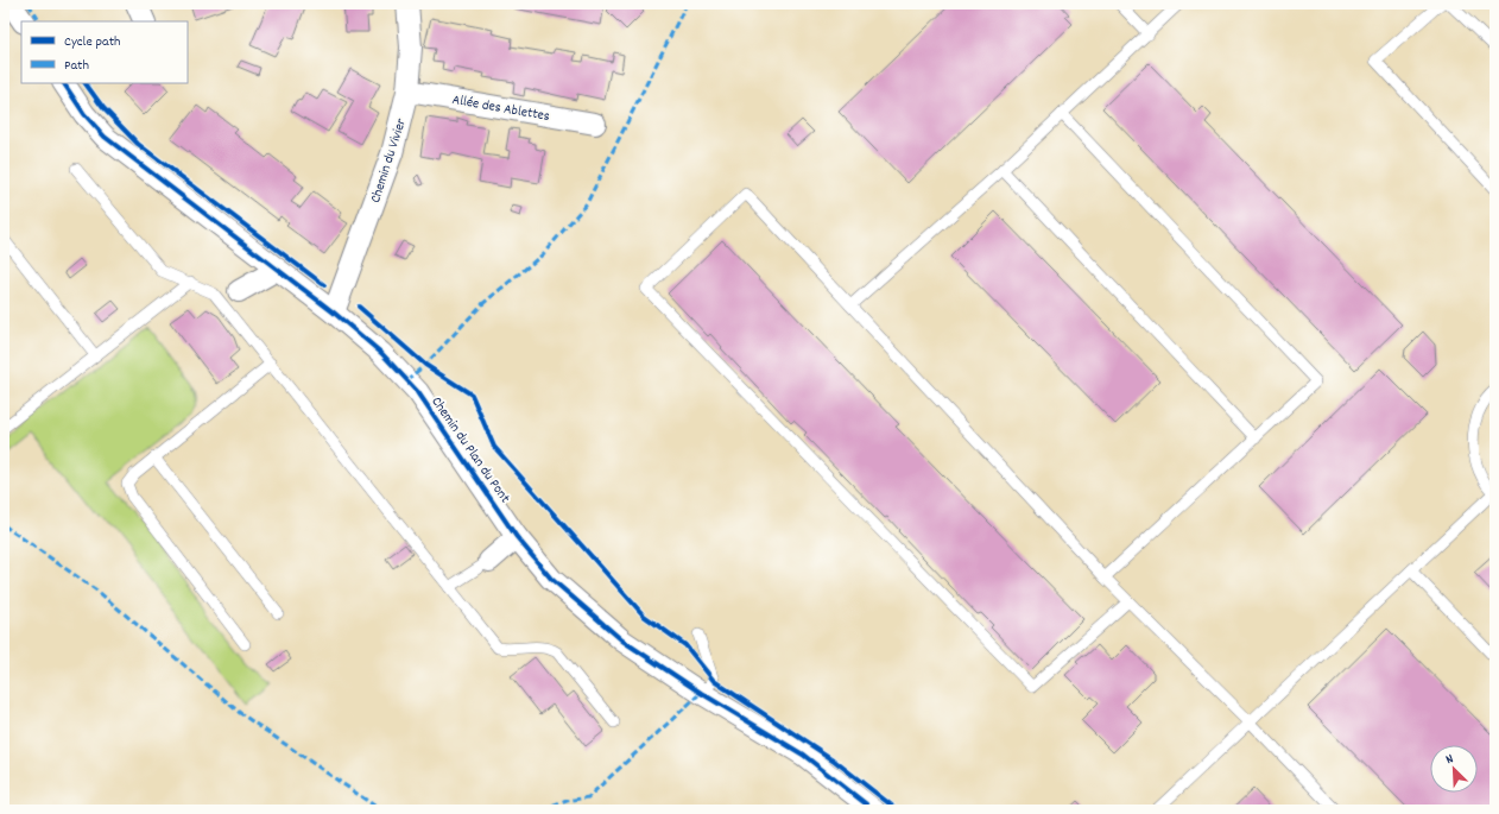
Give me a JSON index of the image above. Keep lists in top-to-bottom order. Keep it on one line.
{"streets":{"street":["Allée des Ablettes","Chemin du Vivier","Chemin du Plan du Pont"]},"crossings":[["Allée des Ablettes","Chemin du Vivier"],["Chemin du Vivier","Chemin du Plan du Pont"]],"legend":["Cycle path","Path"],"north":"top left"}
